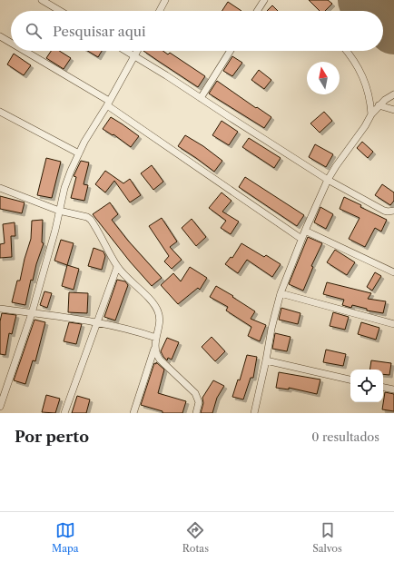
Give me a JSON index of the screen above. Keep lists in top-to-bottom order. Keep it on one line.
{"north":"top","page":{"search":"Pesquisar aqui","heading":["Por perto","0 resultados"],"nav":["Mapa","Rotas","Salvos"]}}
